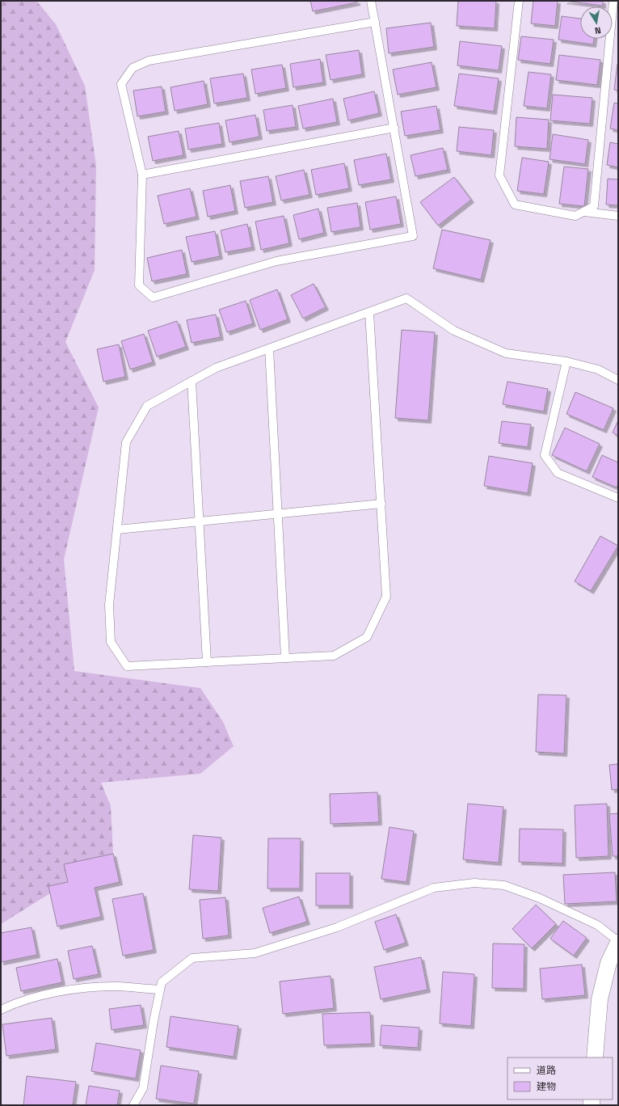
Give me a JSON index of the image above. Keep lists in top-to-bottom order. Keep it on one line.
{"legend":["道路","建物"],"north":"bottom"}
